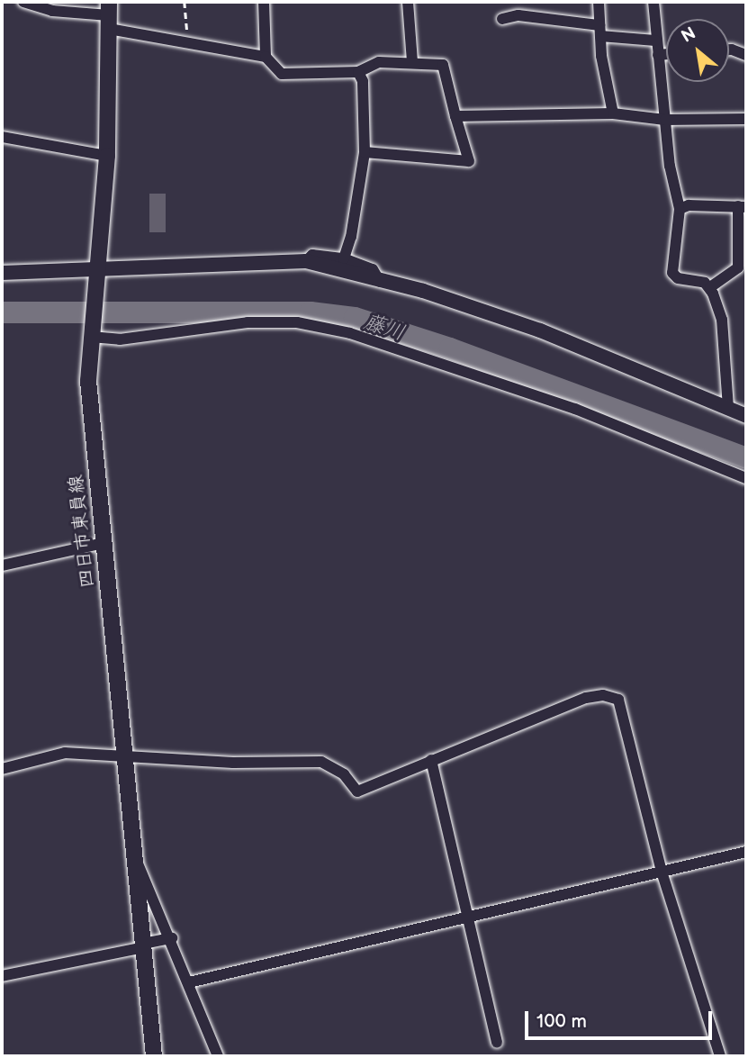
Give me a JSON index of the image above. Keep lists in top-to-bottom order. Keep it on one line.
{"streets":{"main road":["四日市東員線"]},"water":["藤川"],"scale_bar":"100 m","north":"top left"}
